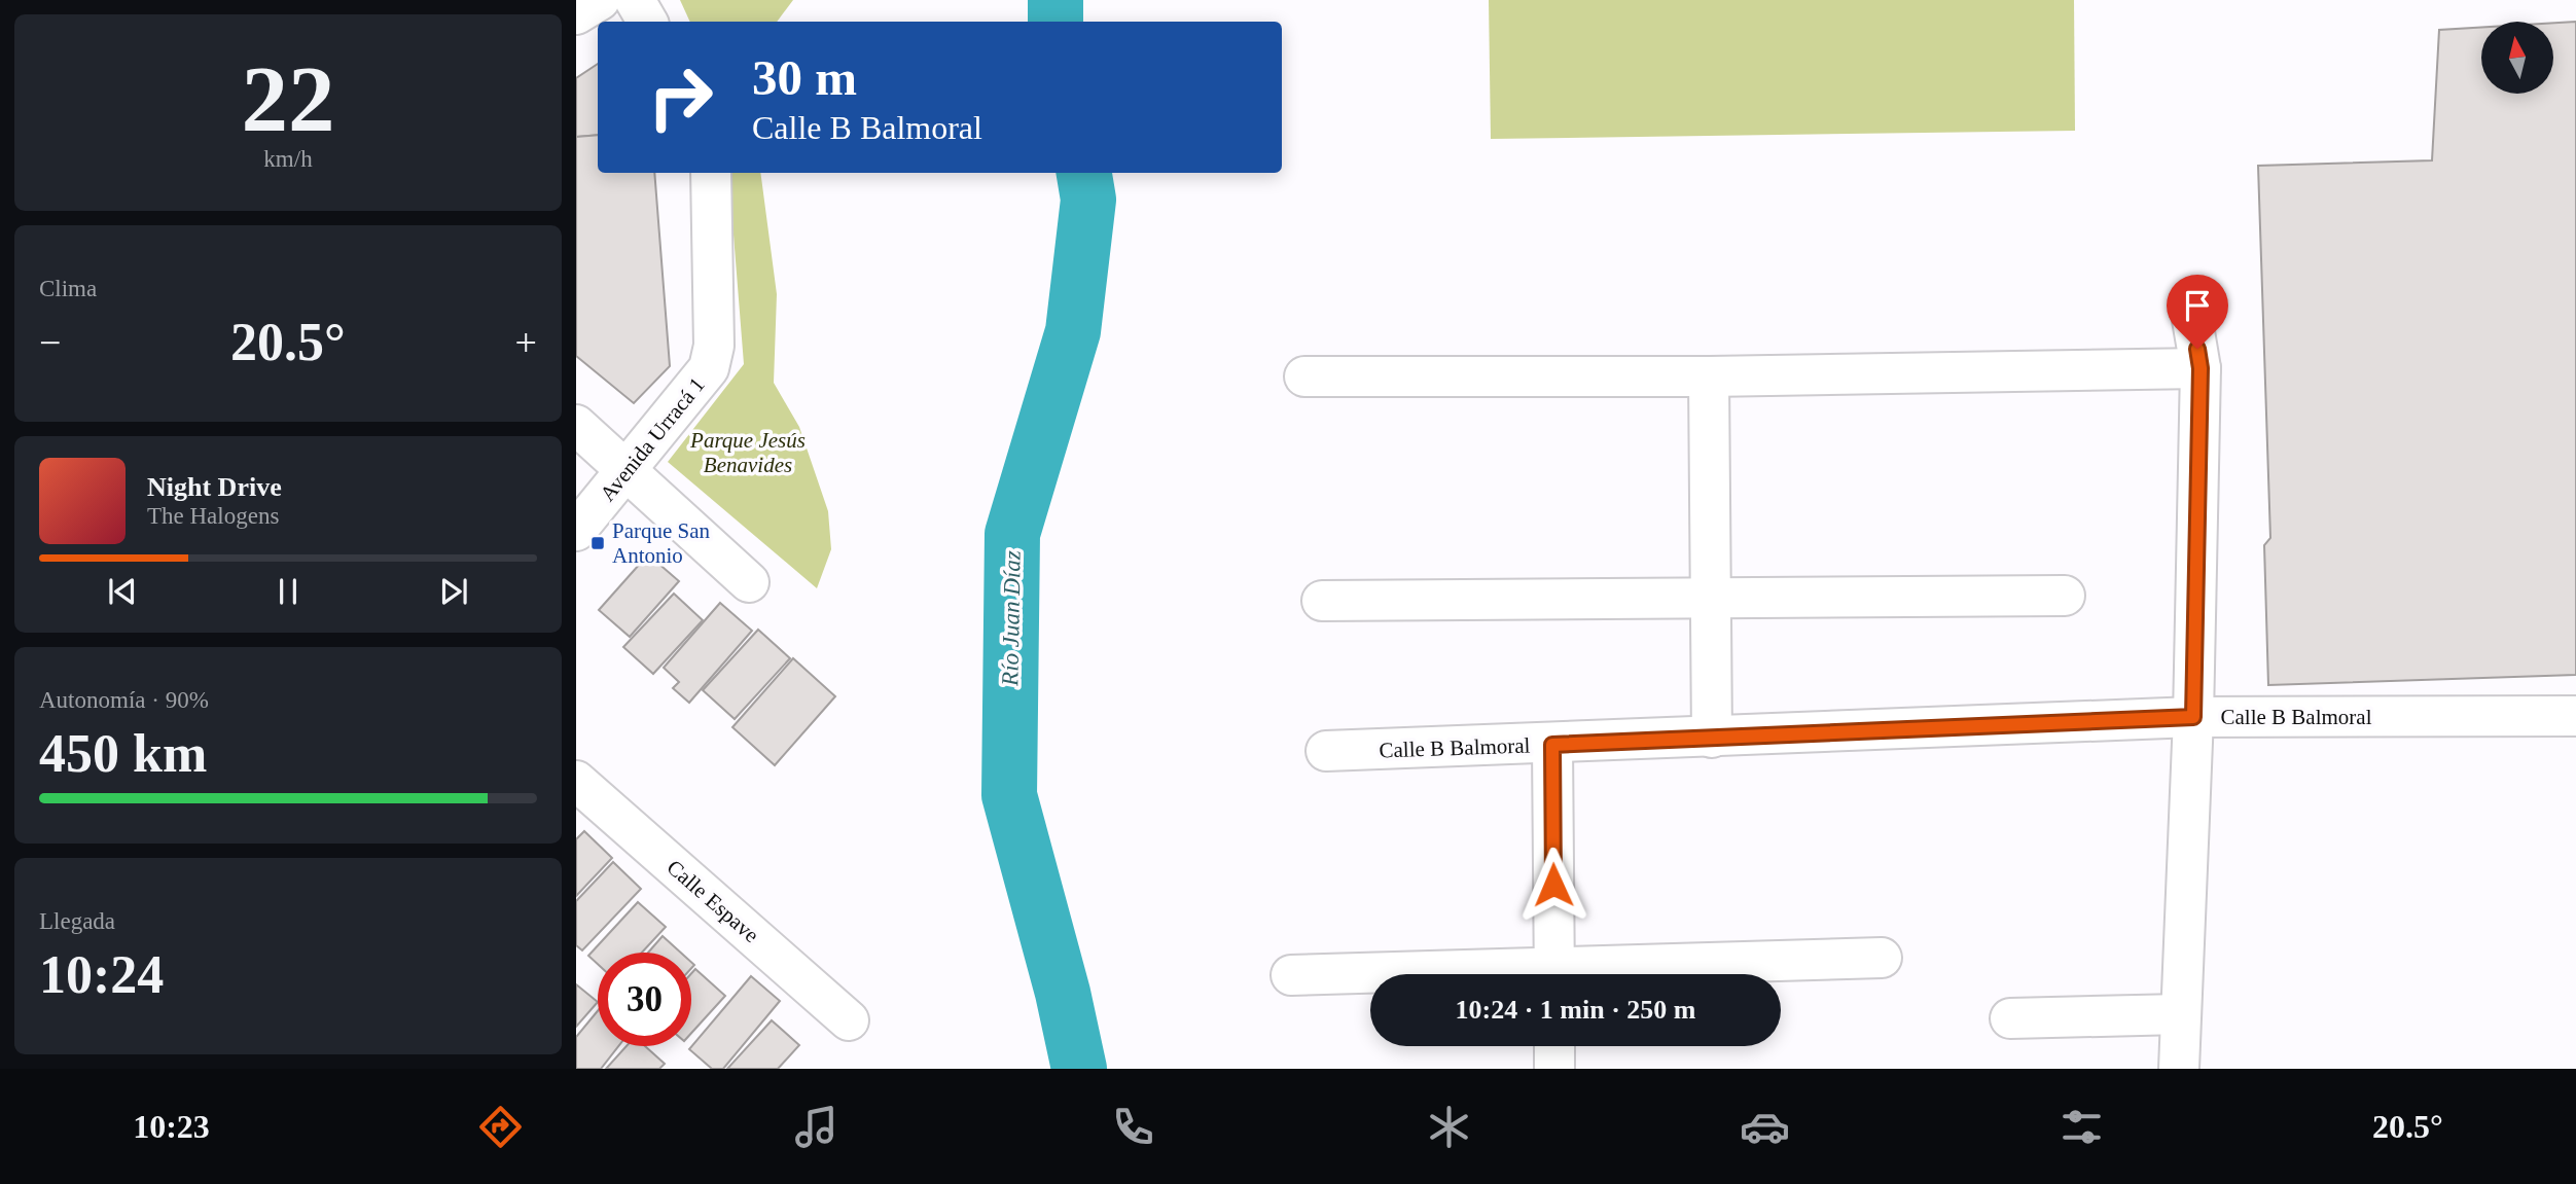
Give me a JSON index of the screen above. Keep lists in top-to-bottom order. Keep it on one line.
{"streets":{"street":["Avenida Urracá 1","Calle B Balmoral","Calle Espave"]},"water":["Río Juan Díaz"],"parks":["Parque Jesús Benavides"],"places":{"transit":["Parque San Antonio"]},"north":"top","page":{"tile":[["22","km/h"],"Clima",["Autonomía · 90%","450 km"],["Llegada","10:24"]],"turn":["30 m","Calle B Balmoral"],"heat":["−","20.5°","+"],"song":["Night Drive","The Halogens"],"limit":"30","trip":"10:24 · 1 min · 250 m","tabs":["10:23","20.5°"]}}
